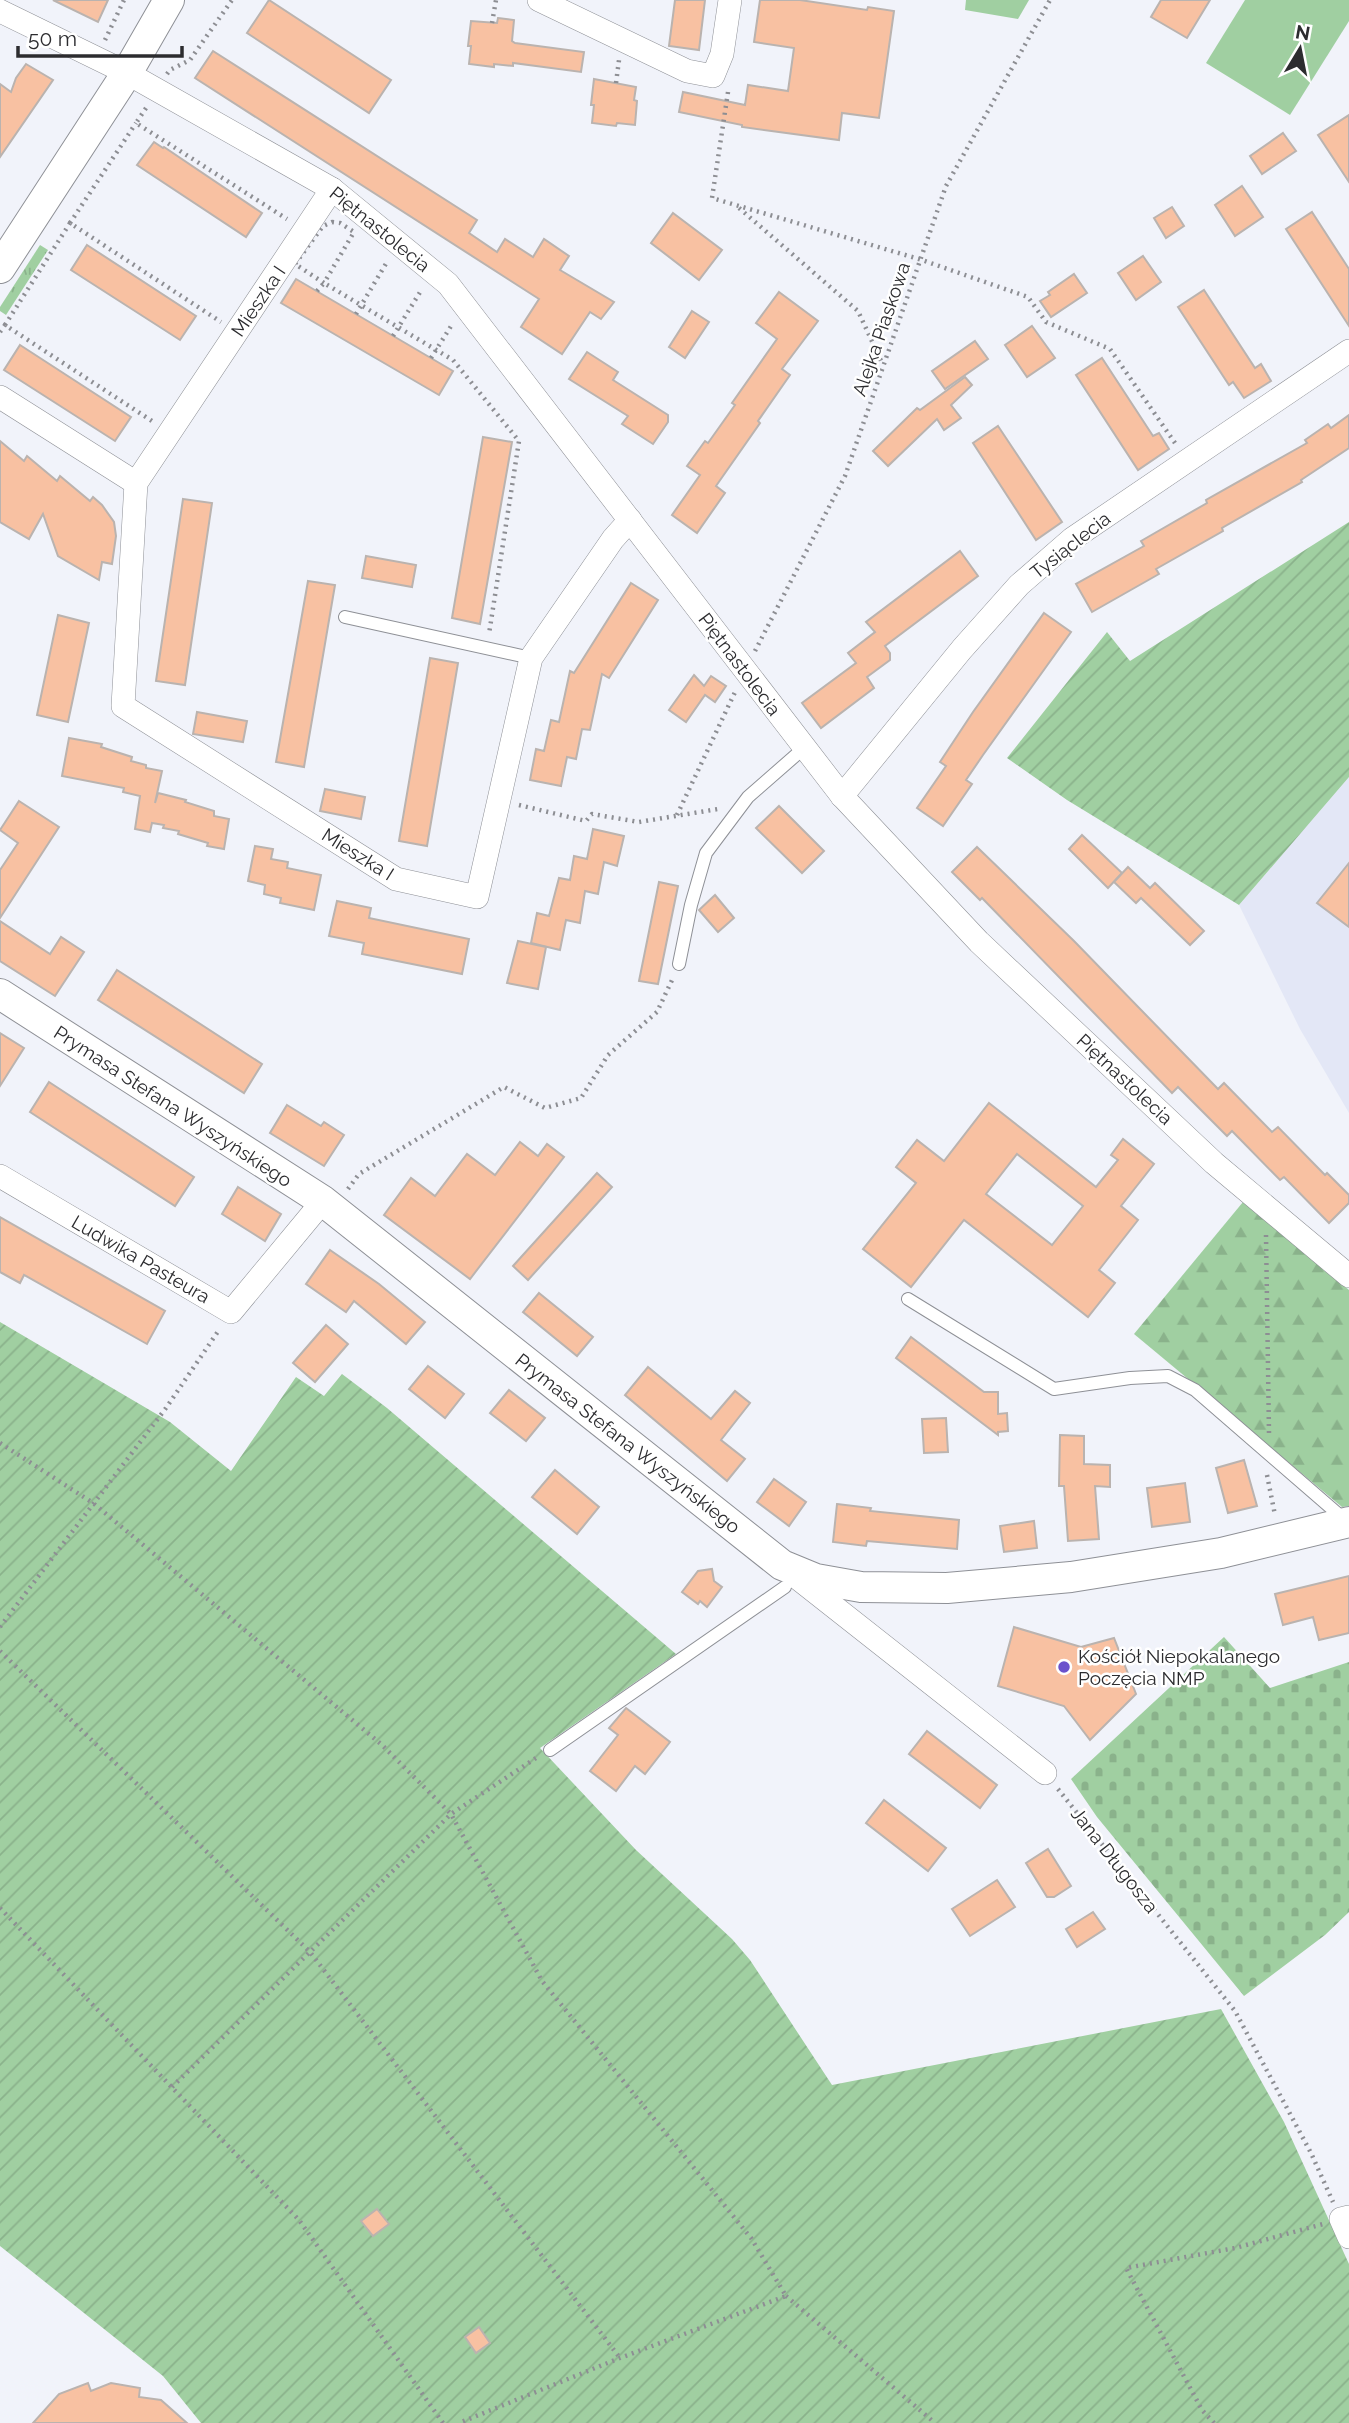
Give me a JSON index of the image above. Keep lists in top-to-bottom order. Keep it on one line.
{"streets":{"street":["Piętnastolecia","Mieszka I","Tysiąclecia","Prymasa Stefana Wyszyńskiego","Ludwika Pasteura"],"path":["Alejka Piaskowa","Jana Długosza"]},"crossings":[["Piętnastolecia","Mieszka I"],["Piętnastolecia","Alejka Piaskowa"],["Piętnastolecia","Tysiąclecia"],["Prymasa Stefana Wyszyńskiego","Ludwika Pasteura"]],"places":["Kościół Niepokalanego Poczęcia NMP"],"scale_bar":"50 m","north":"top"}
